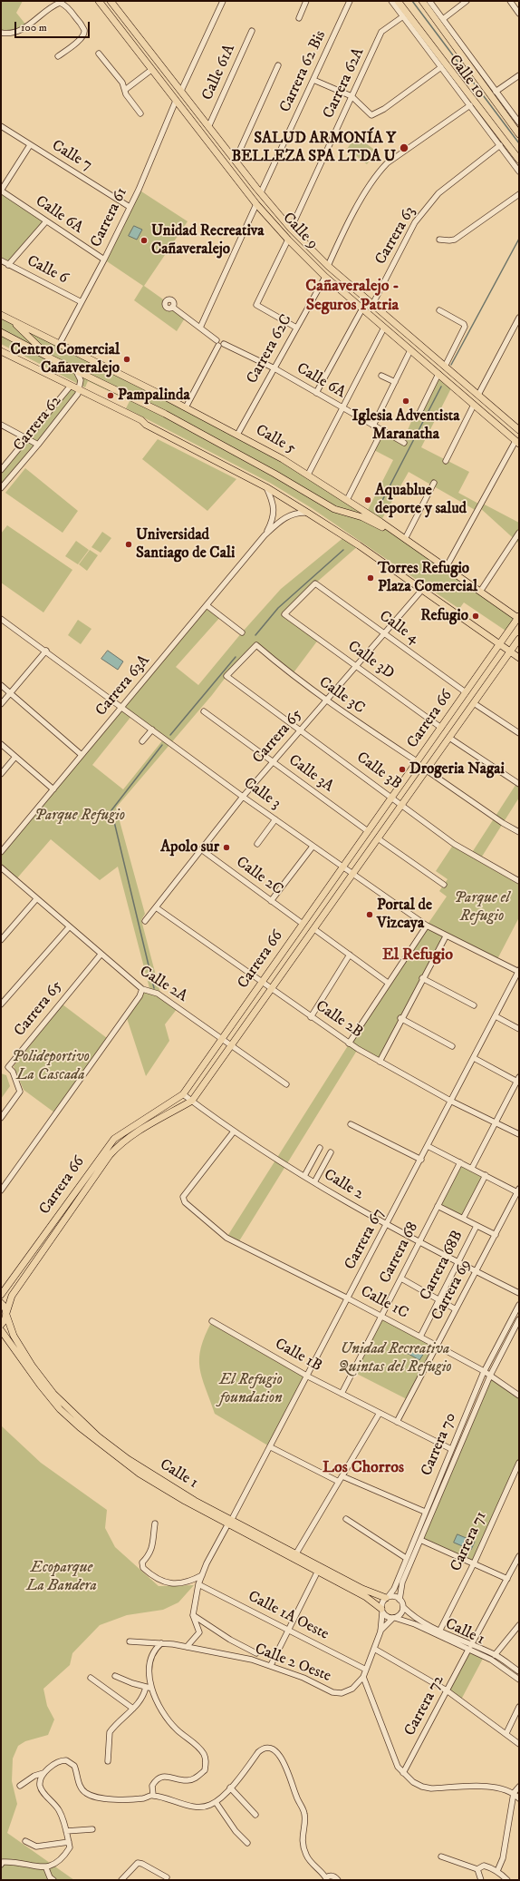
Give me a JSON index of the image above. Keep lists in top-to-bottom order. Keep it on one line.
{"streets":{"main road":["Calle 10","Calle 9","Calle 5","Carrera 66","Calle 1"],"street":["Carrera 62 Bis","Calle 61A","Carrera 62A","Calle 7","Calle 6A","Carrera 61","Carrera 63","Calle 6","Carrera 62C","Carrera 62","Calle 4","Calle 3D","Carrera 63A","Calle 3C","Carrera 65","Calle 3B","Calle 3A","Calle 3","Calle 2C","Calle 2A","Calle 2B","Calle 2","Carrera 67","Carrera 68","Carrera 68B","Carrera 69","Calle 1C","Calle 1B","Carrera 70","Carrera 71","Calle 1A Oeste","Calle 2 Oeste","Carrera 72"]},"crossings":[["Carrera 62 Bis","Calle 9"],["Calle 61A","Calle 9"],["Calle 10","Carrera 62A"],["Calle 10","Carrera 63"],["Carrera 62A","Calle 9"],["Calle 7","Carrera 61"],["Calle 6A","Carrera 61"],["Calle 6A","Carrera 62C"],["Carrera 61","Calle 9"],["Carrera 61","Calle 6"],["Carrera 61","Calle 5"],["Calle 9","Carrera 63"],["Calle 9","Carrera 62C"],["Carrera 62C","Calle 5"],["Calle 5","Carrera 66"],["Calle 4","Calle 3D"],["Calle 4","Carrera 66"],["Calle 4","Carrera 65"],["Calle 3D","Carrera 66"],["Calle 3D","Carrera 65"],["Carrera 63A","Calle 3"],["Calle 3C","Carrera 66"],["Calle 3C","Carrera 65"],["Calle 3C","Calle 3B"],["Carrera 66","Calle 3B"],["Carrera 66","Calle 3A"],["Carrera 66","Calle 3"],["Carrera 66","Calle 2C"],["Carrera 66","Calle 2A"],["Carrera 66","Calle 2B"],["Carrera 66","Calle 2"],["Carrera 66","Calle 1"],["Carrera 65","Calle 3B"],["Carrera 65","Calle 3A"],["Carrera 65","Calle 3"],["Carrera 65","Calle 2C"],["Carrera 65","Calle 2A"],["Carrera 65","Calle 2B"],["Calle 3","Carrera 67"],["Calle 2B","Carrera 67"],["Calle 2","Carrera 67"],["Calle 2","Carrera 68"],["Calle 2","Carrera 68B"],["Calle 2","Carrera 69"],["Calle 2","Calle 1C"],["Carrera 67","Calle 1C"],["Carrera 67","Calle 1B"],["Carrera 67","Calle 1"],["Carrera 67","Calle 1A Oeste"],["Carrera 68","Calle 1C"],["Carrera 68","Calle 1B"],["Carrera 68B","Calle 1C"],["Carrera 69","Calle 1C"],["Carrera 69","Calle 1B"],["Calle 1C","Carrera 70"],["Calle 1B","Carrera 70"],["Carrera 70","Calle 1"],["Calle 1","Carrera 71"],["Calle 1","Carrera 72"],["Calle 1A Oeste","Calle 2 Oeste"]],"districts":["Cañaveralejo - Seguros Patria","El Refugio","Los Chorros"],"parks":["Parque Refugio","Parque el Refugio","Polideportivo La Cascada","Unidad Recreativa Quintas del Refugio","El Refugio foundation","Ecoparque La Bandera"],"places":["SALUD ARMONÍA Y BELLEZA SPA LTDA U","Unidad Recreativa Cañaveralejo","Centro Comercial Cañaveralejo","Pampalinda","Iglesia Adventista Maranatha","Aquablue deporte y salud","Universidad Santiago de Cali","Torres Refugio Plaza Comercial","Refugio","Drogeria Nagai","Apolo sur","Portal de Vizcaya"],"scale_bar":"100 m"}
